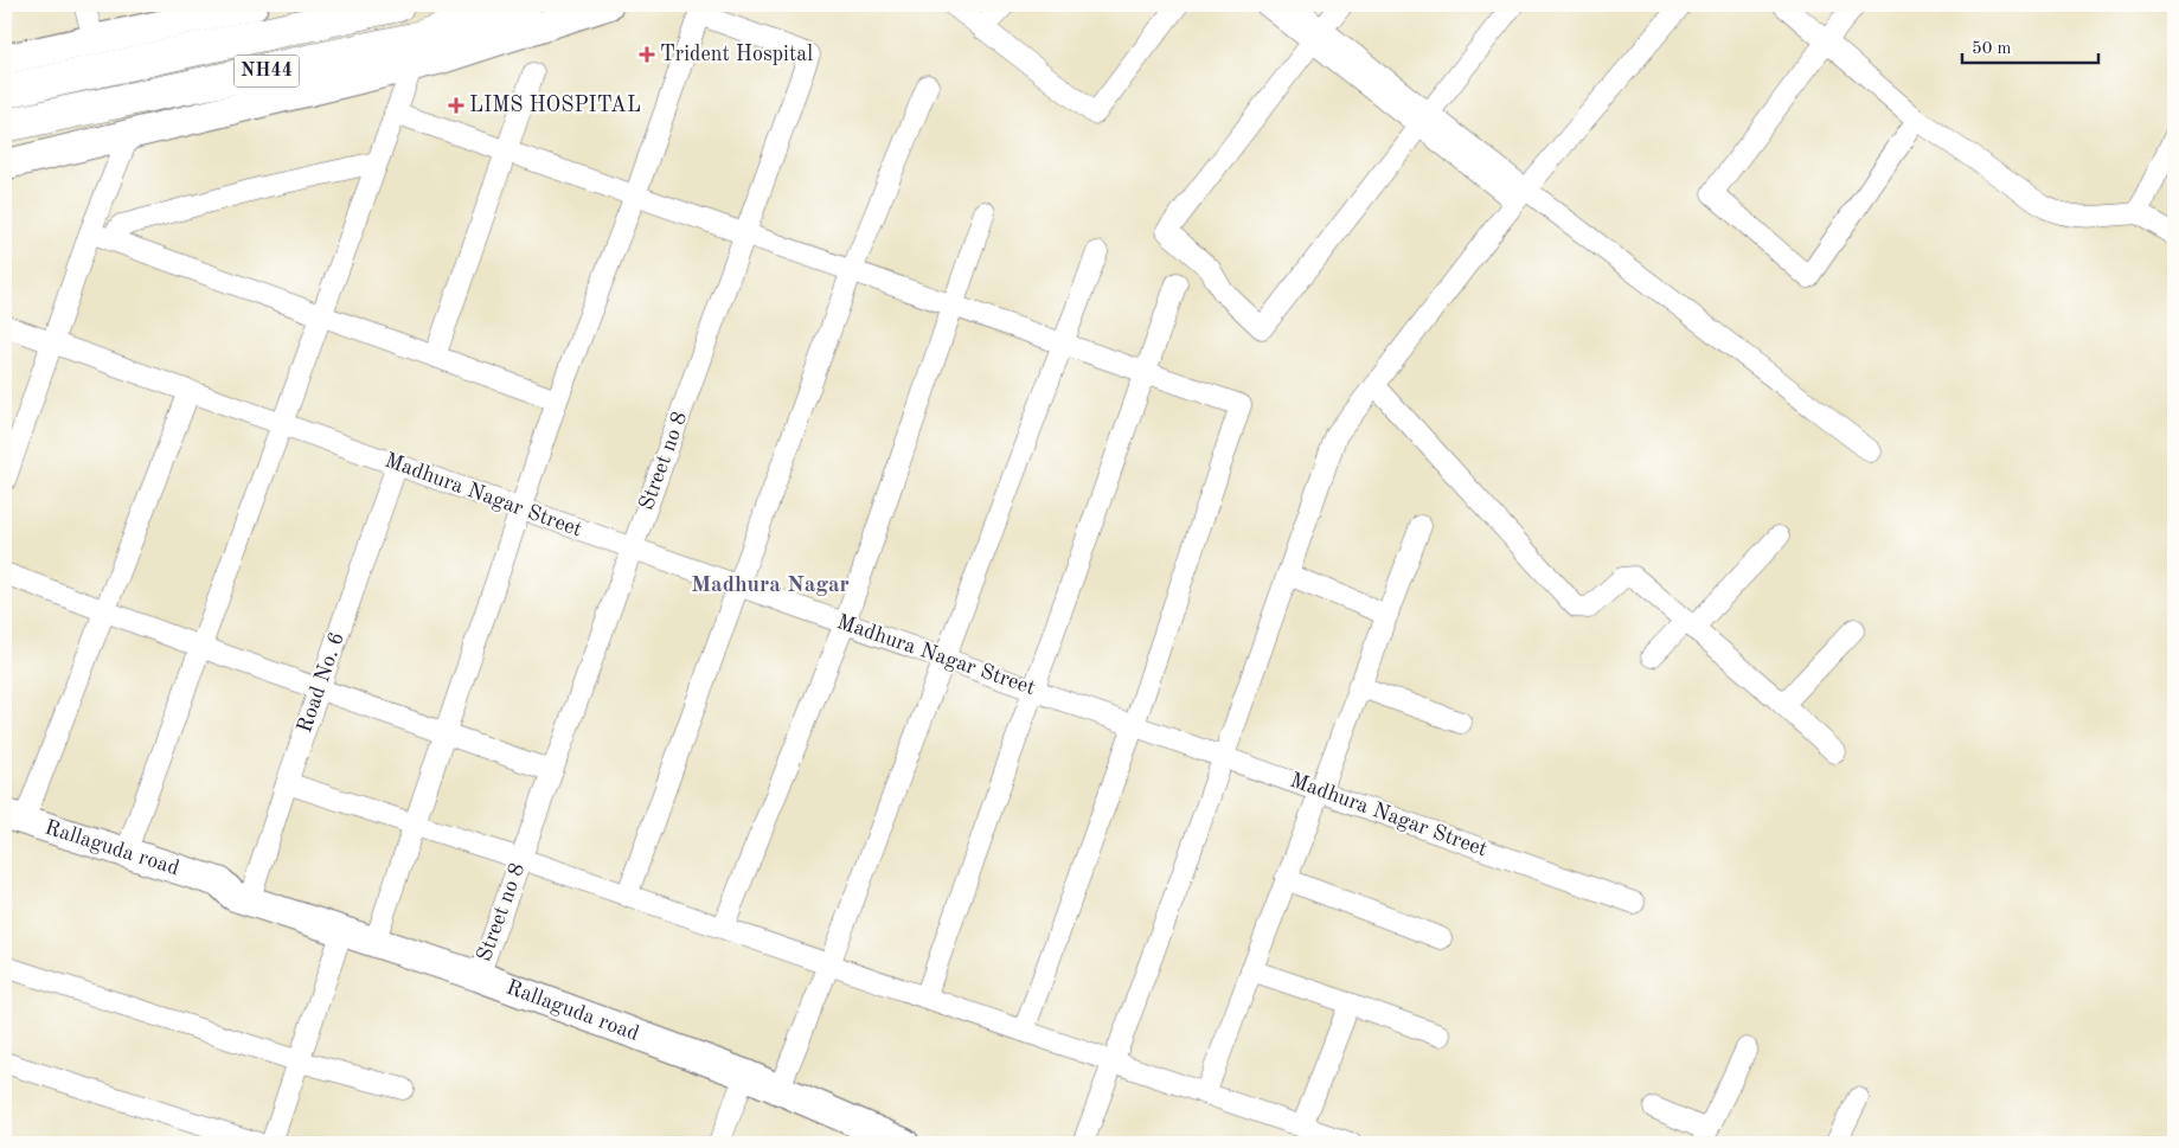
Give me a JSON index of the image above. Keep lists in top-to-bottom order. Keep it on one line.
{"streets":{"highway":["NH44"],"main road":["Rallaguda road"],"street":["Street no 8","Madhura Nagar Street","Road No. 6"]},"crossings":[["Street no 8","Madhura Nagar Street"],["Street no 8","Rallaguda road"],["Madhura Nagar Street","Road No. 6"],["Road No. 6","Rallaguda road"]],"districts":["Madhura Nagar"],"places":{"health":["Trident Hospital","LIMS HOSPITAL"]},"scale_bar":"50 m"}
